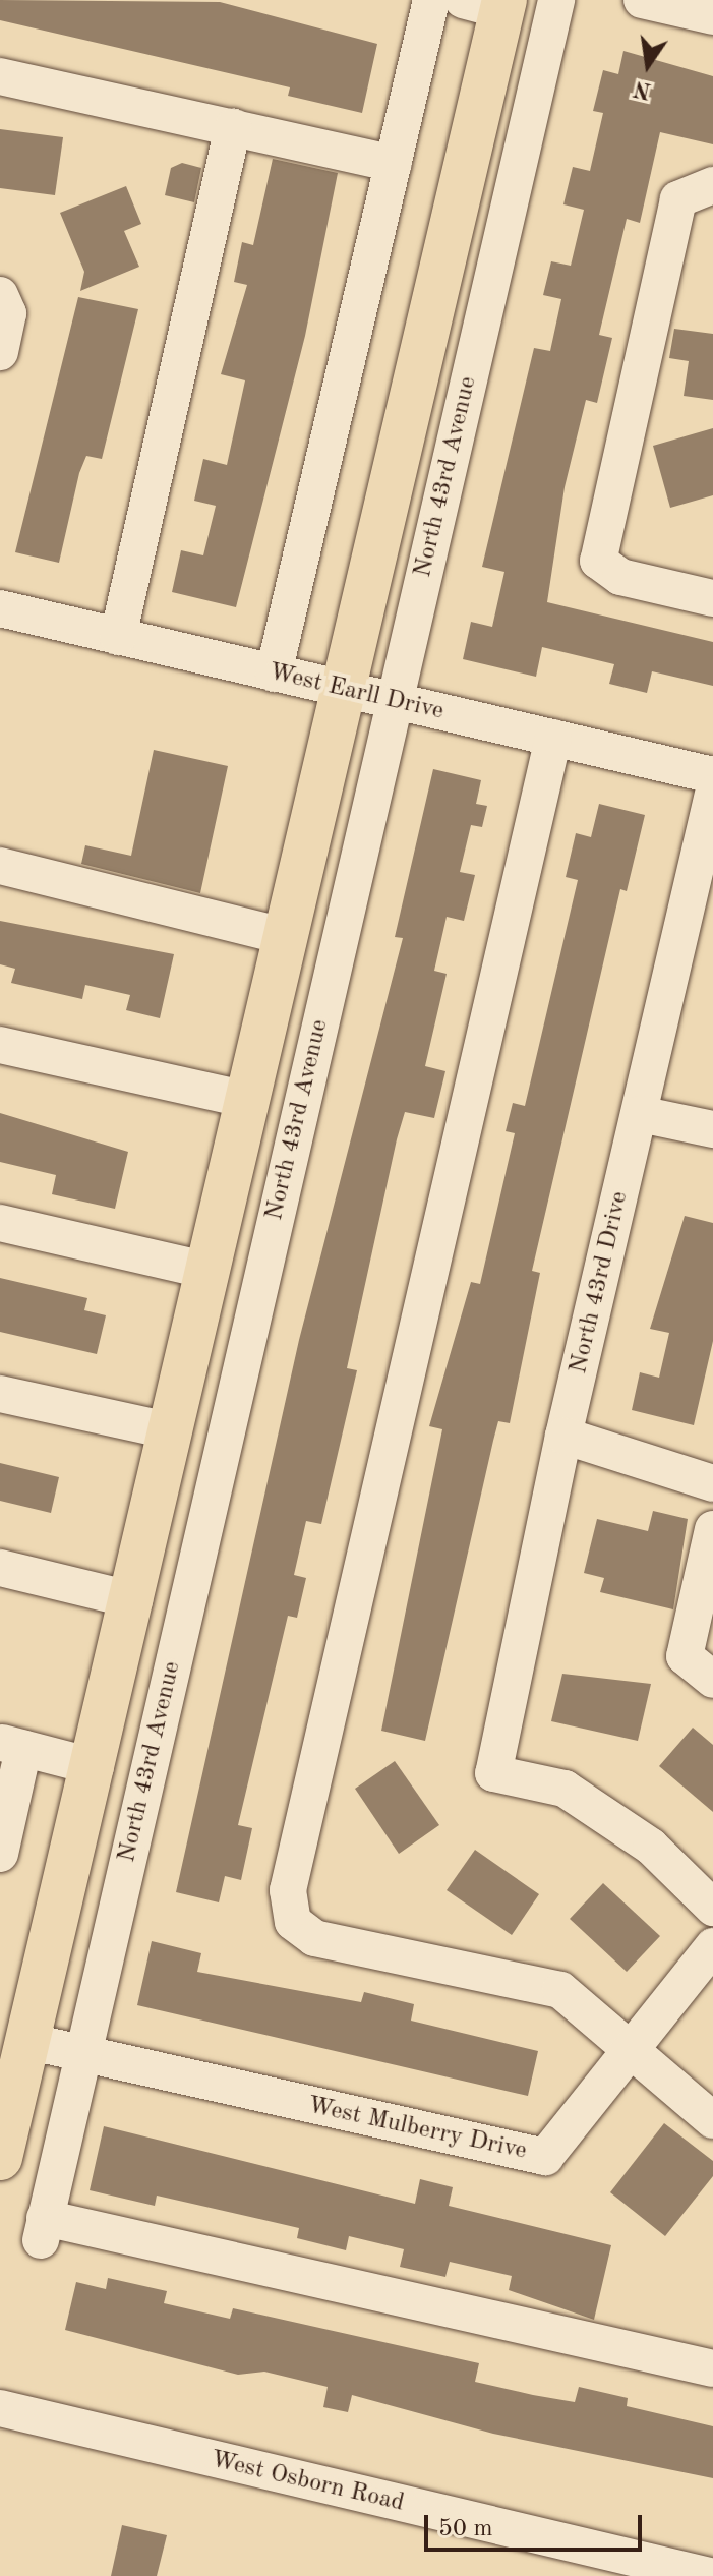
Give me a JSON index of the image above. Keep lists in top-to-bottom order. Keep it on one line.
{"streets":{"street":["North 43rd Avenue","West Earll Drive","North 43rd Drive","West Mulberry Drive","West Osborn Road"]},"crossings":[["North 43rd Avenue","West Earll Drive"],["North 43rd Avenue","West Mulberry Drive"]],"scale_bar":"50 m","north":"bottom"}
